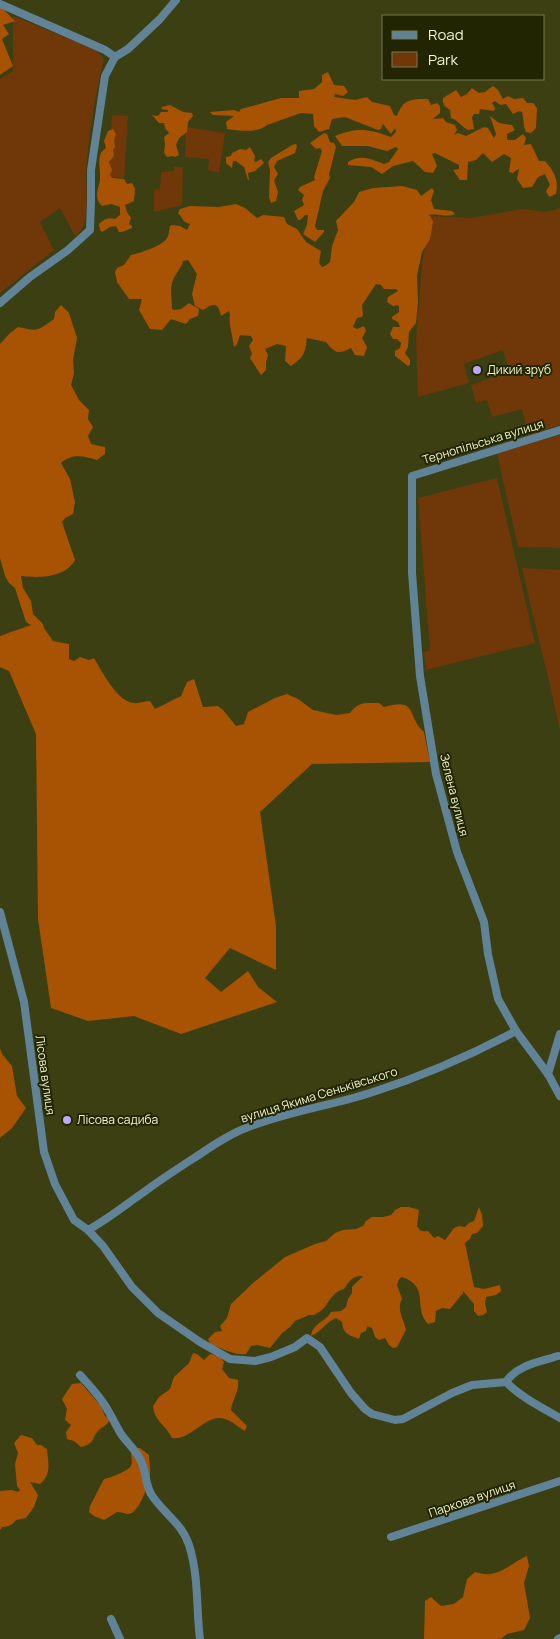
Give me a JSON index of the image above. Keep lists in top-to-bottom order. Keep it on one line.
{"streets":{"street":["Тернопільська вулиця","Зелена вулиця","Лісова вулиця","вулиця Якима Сеньківського","Паркова вулиця"]},"crossings":[["Тернопільська вулиця","Зелена вулиця"],["Зелена вулиця","вулиця Якима Сеньківського"],["Лісова вулиця","вулиця Якима Сеньківського"]],"places":["Дикий зруб","Лісова садиба"],"legend":["Road","Park"]}
